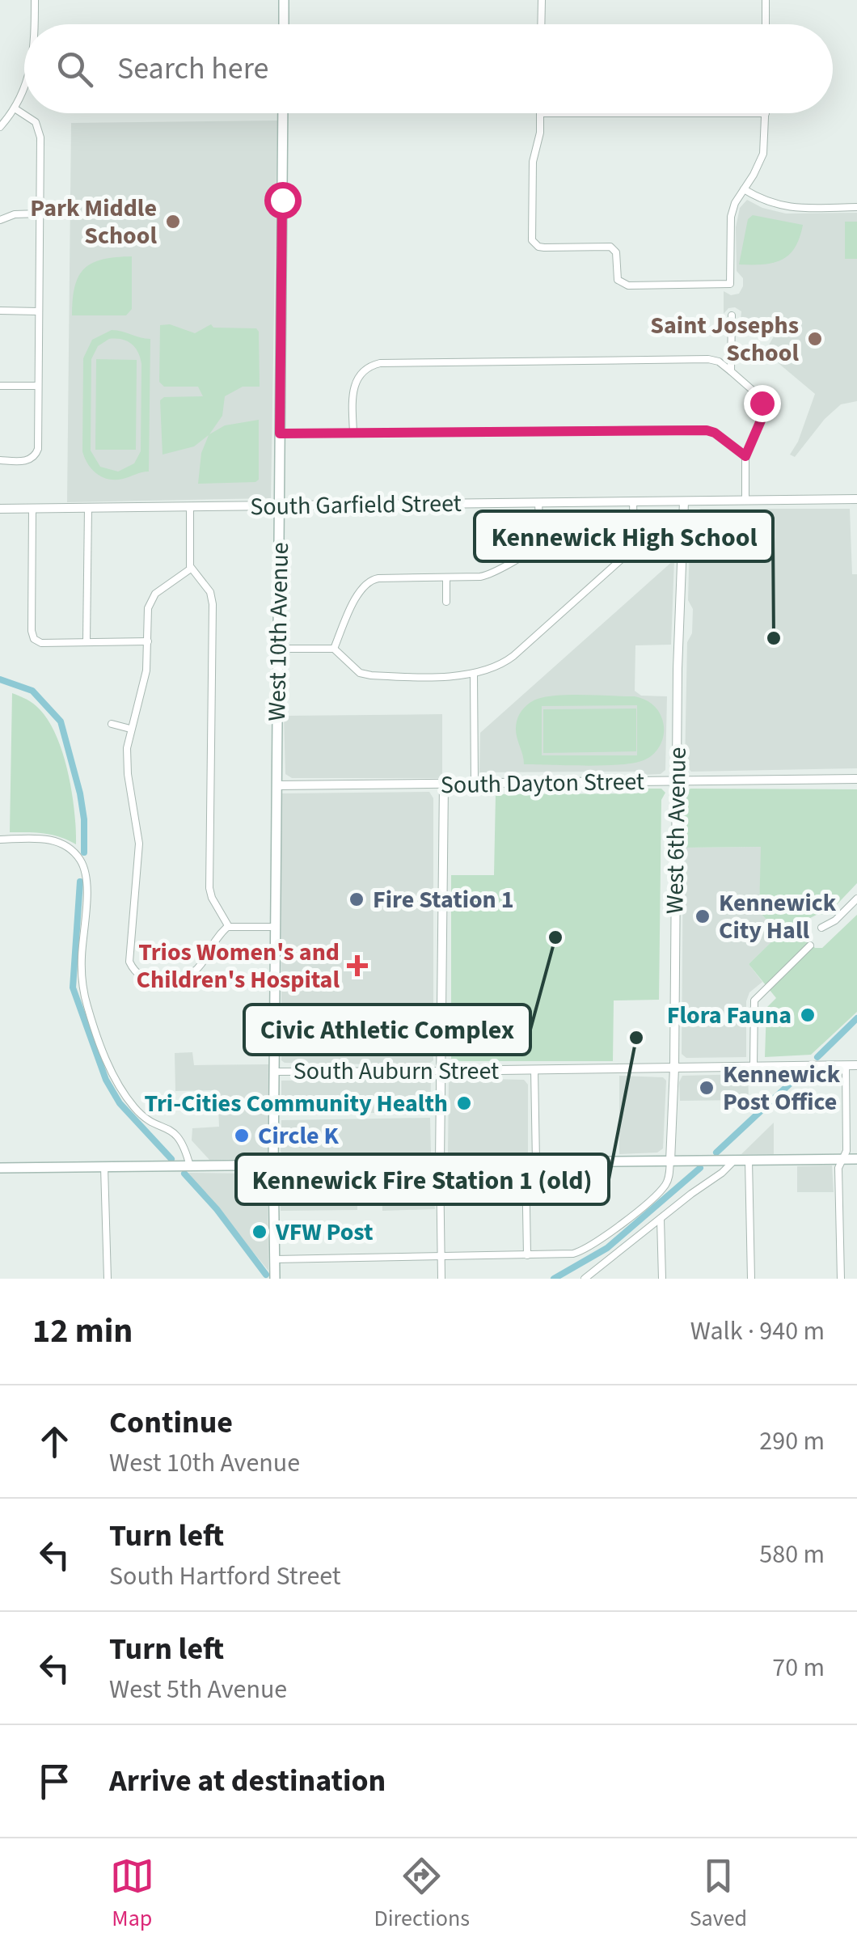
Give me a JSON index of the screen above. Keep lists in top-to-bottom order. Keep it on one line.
{"streets":{"main road":["West 10th Avenue"],"street":["South Garfield Street","South Dayton Street","West 6th Avenue","South Auburn Street"]},"crossings":[["South Garfield Street","West 10th Avenue"],["South Garfield Street","West 6th Avenue"],["West 10th Avenue","South Dayton Street"],["West 10th Avenue","South Auburn Street"],["South Dayton Street","West 6th Avenue"],["West 6th Avenue","South Auburn Street"]],"places":{"other":["Park Middle School","Saint Josephs School","Kennewick High School","Fire Station 1","Kennewick City Hall","Civic Athletic Complex","Flora Fauna","Kennewick Fire Station 1 (old)","Kennewick Post Office","Tri-Cities Community Health","Circle K","VFW Post"],"health":["Trios Women's and Children's Hospital"]},"page":{"search":"Search here","heading":["12 min","Walk · 940 m"],"list":[["Continue","West 10th Avenue","290 m"],["Turn left","South Hartford Street","580 m"],["Turn left","West 5th Avenue","70 m"],"Arrive at destination"],"nav":["Map","Directions","Saved"]}}
